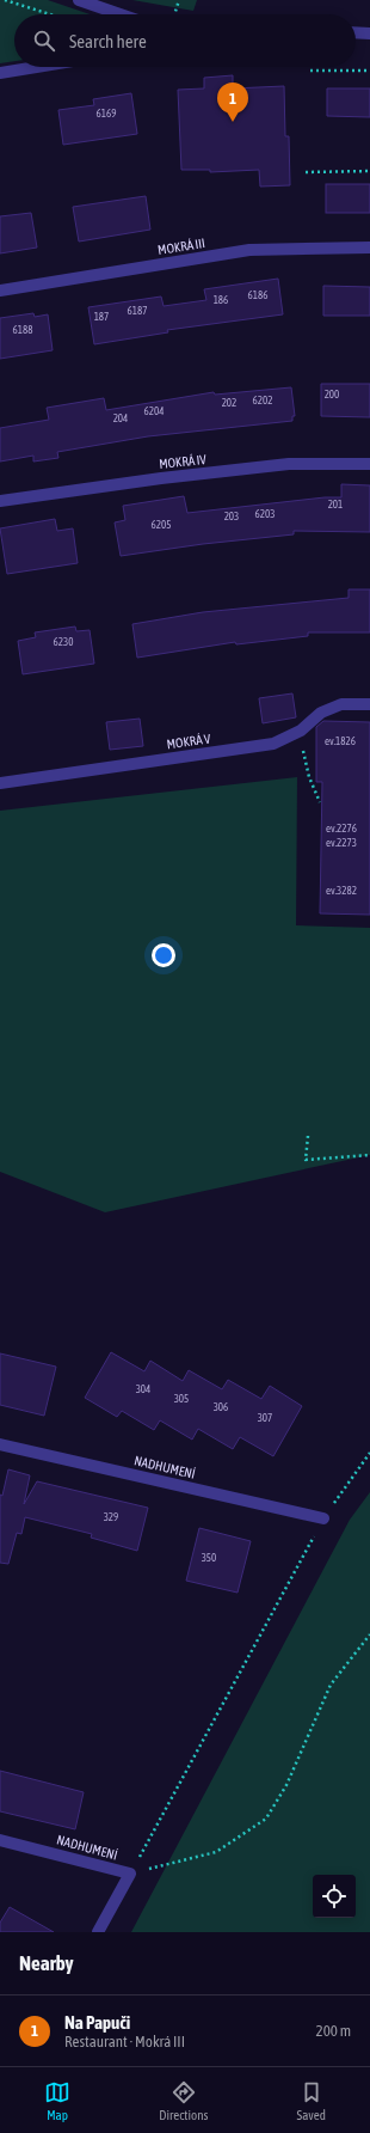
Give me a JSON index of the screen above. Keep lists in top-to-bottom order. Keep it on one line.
{"streets":{"street":["MOKRÁ III","MOKRÁ IV","MOKRÁ V","NADHUMENÍ"]},"house_numbers":["6169","6186","186","6187","187","6188","200","6202","202","6204","204","201","6203","203","6205","6230","ev.1826","ev.2276","ev.2273","ev.3282","304","305","306","307","329","350"],"page":{"search":"Search here","pins":"1","heading":"Nearby","list":[{"mark":"1","name":"Na Papuči","note":"Restaurant · Mokrá III","value":"200 m"}],"nav":["Map","Directions","Saved"]}}
